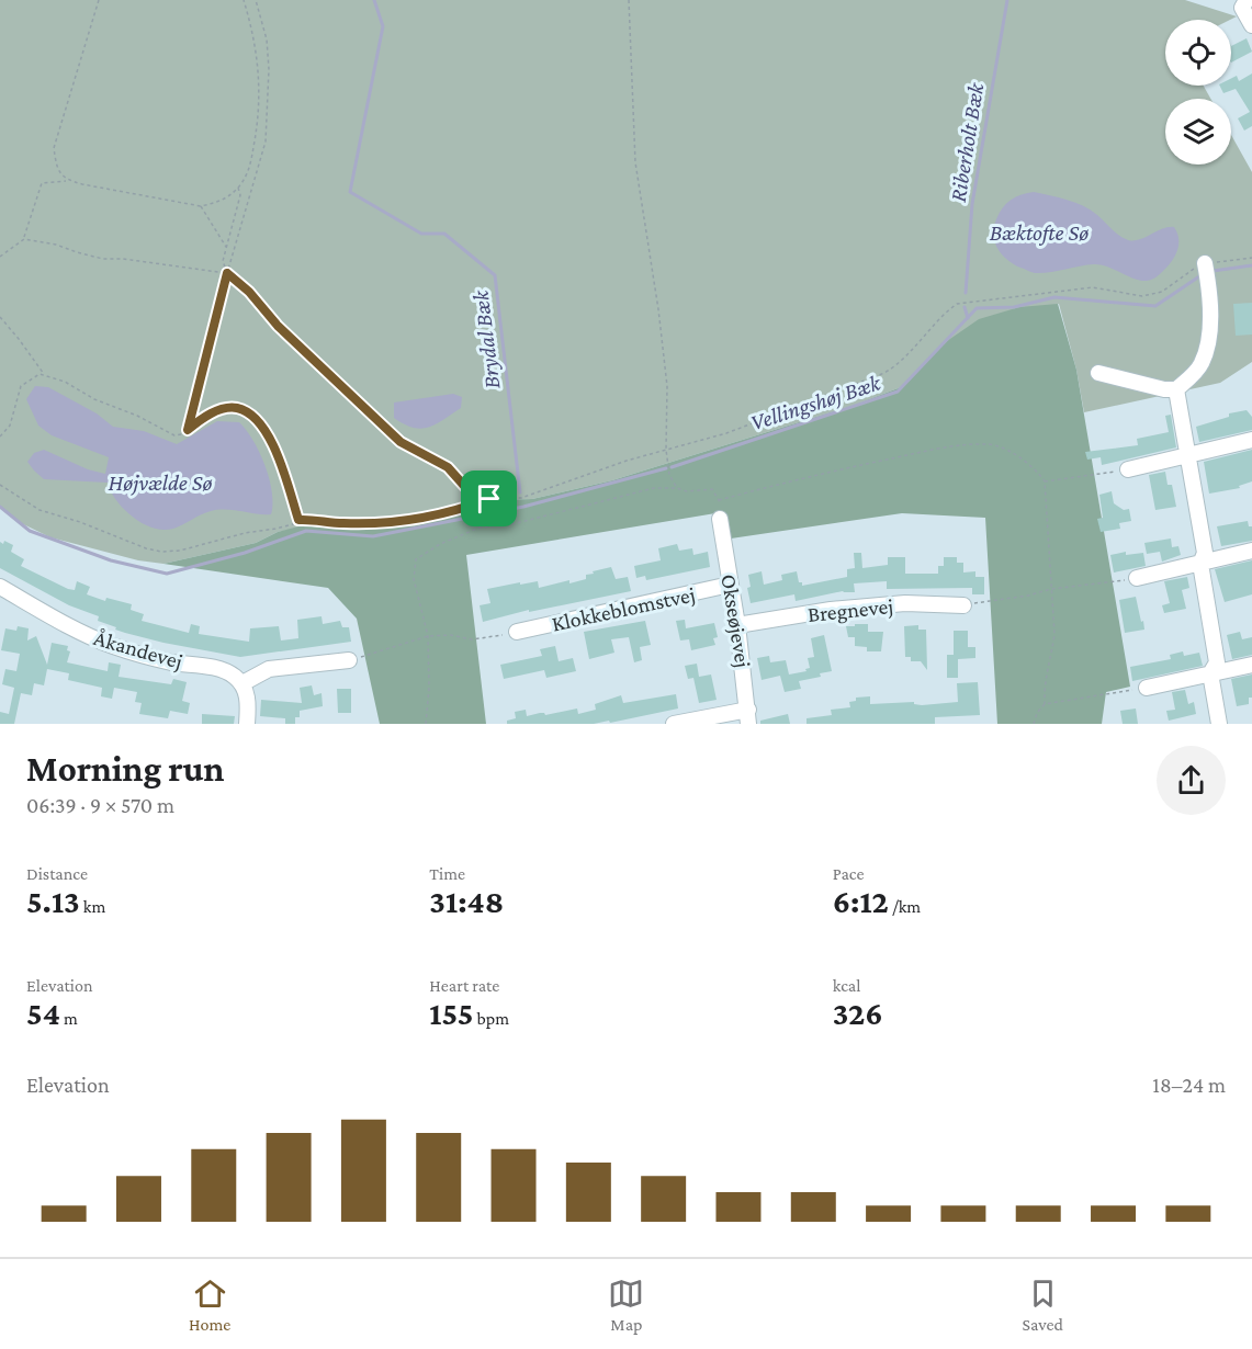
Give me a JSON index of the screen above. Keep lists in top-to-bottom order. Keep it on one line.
{"streets":{"street":["Klokkeblomstvej","Bregnevej","Okseøjevej","Åkandevej"]},"crossings":[["Klokkeblomstvej","Okseøjevej"],["Bregnevej","Okseøjevej"]],"water":["Riberholt Bæk","Bæktofte Sø","Brydal Bæk","Vellingshøj Bæk","Højvælde Sø"],"page":{"heading":["Morning run","06:39 · 9 × 570 m"],"stats":[["Distance","5.13 km"],["Time","31:48"],["Pace","6:12 /km"],["Elevation","54 m"],["Heart rate","155 bpm"],["kcal","326"]],"chart":["Elevation","18–24 m"],"tabs":["Home","Map","Saved"]}}
